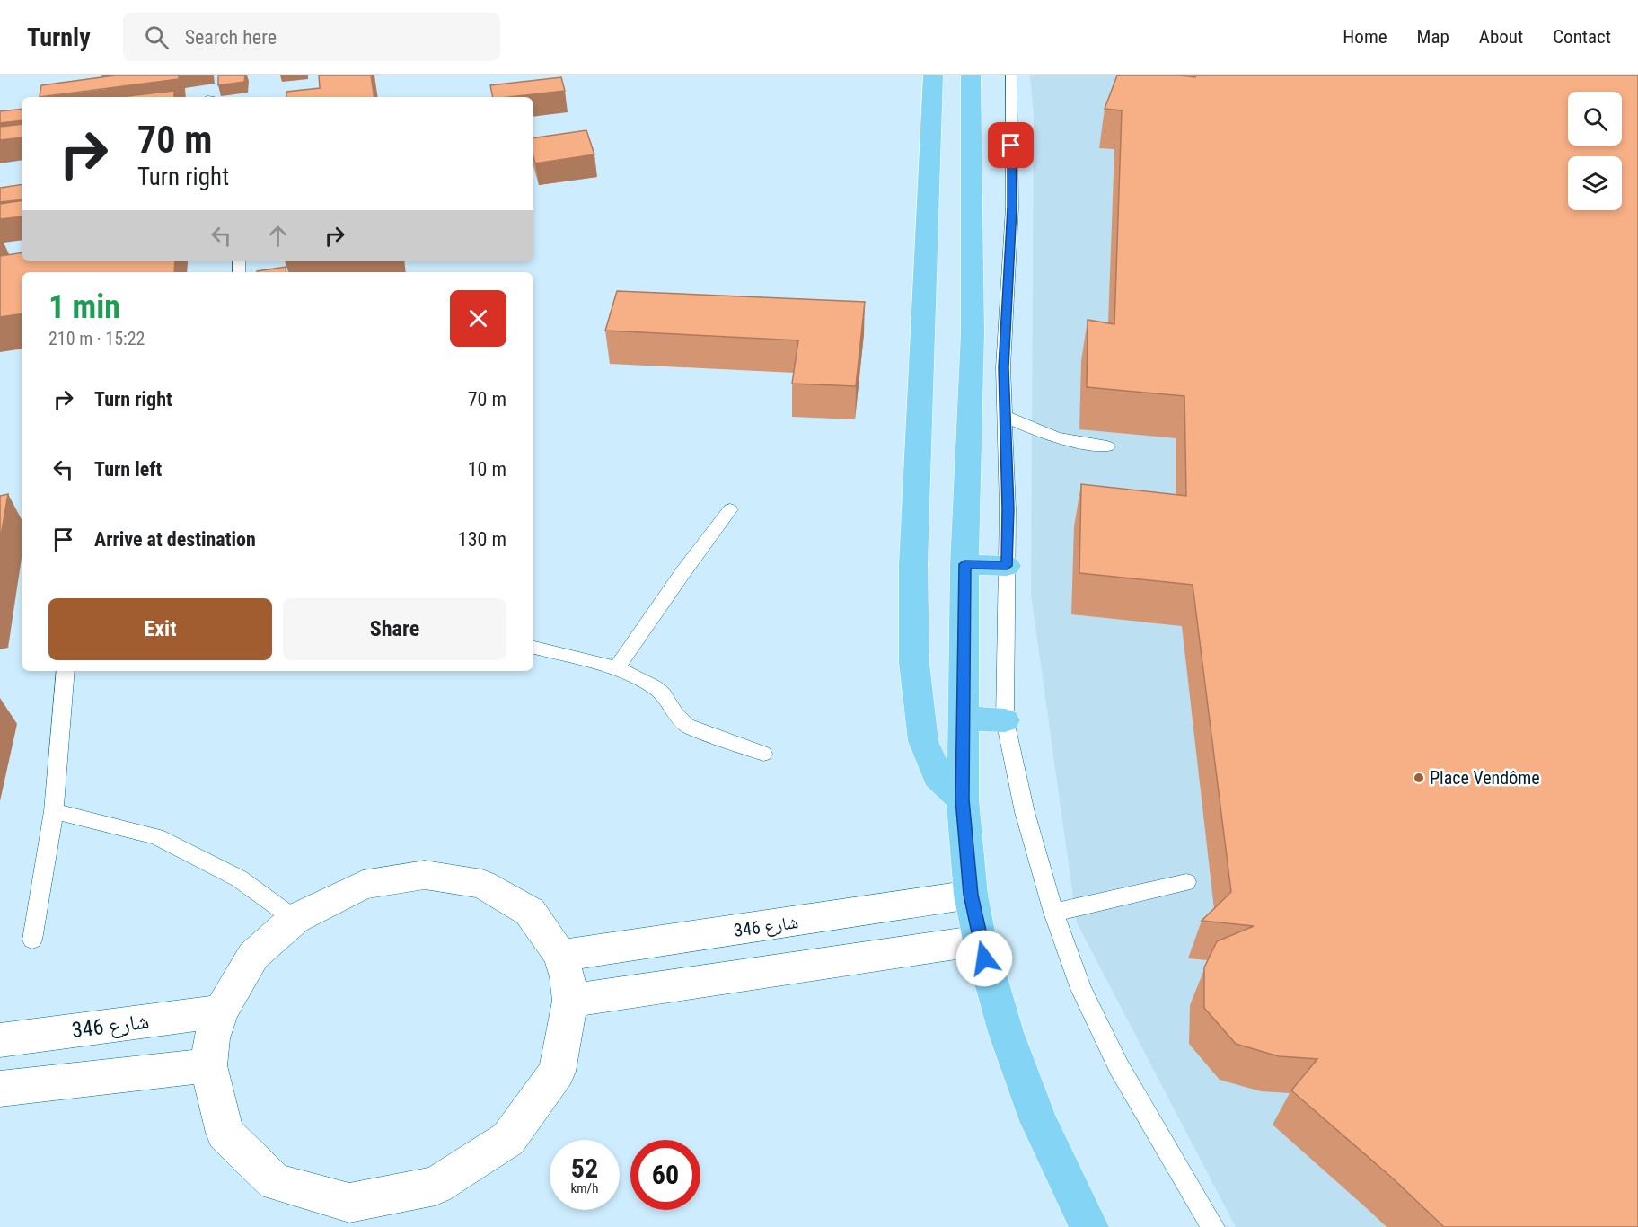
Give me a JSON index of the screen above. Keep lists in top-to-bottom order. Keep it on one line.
{"streets":{"street":["شارع 346"]},"places":["Place Vendôme"],"page":{"header":"Turnly","search":"Search here","nav":["Home","Map","About","Contact"],"turn":["70 m","Turn right"],"heading":["1 min","210 m · 15:22"],"list":[{"name":"Turn right","value":"70 m"},{"name":"Turn left","value":"10 m"},{"name":"Arrive at destination","value":"130 m"}],"buttons":["Exit","Share"],"speed":"52 km/h","limit":"60"}}
